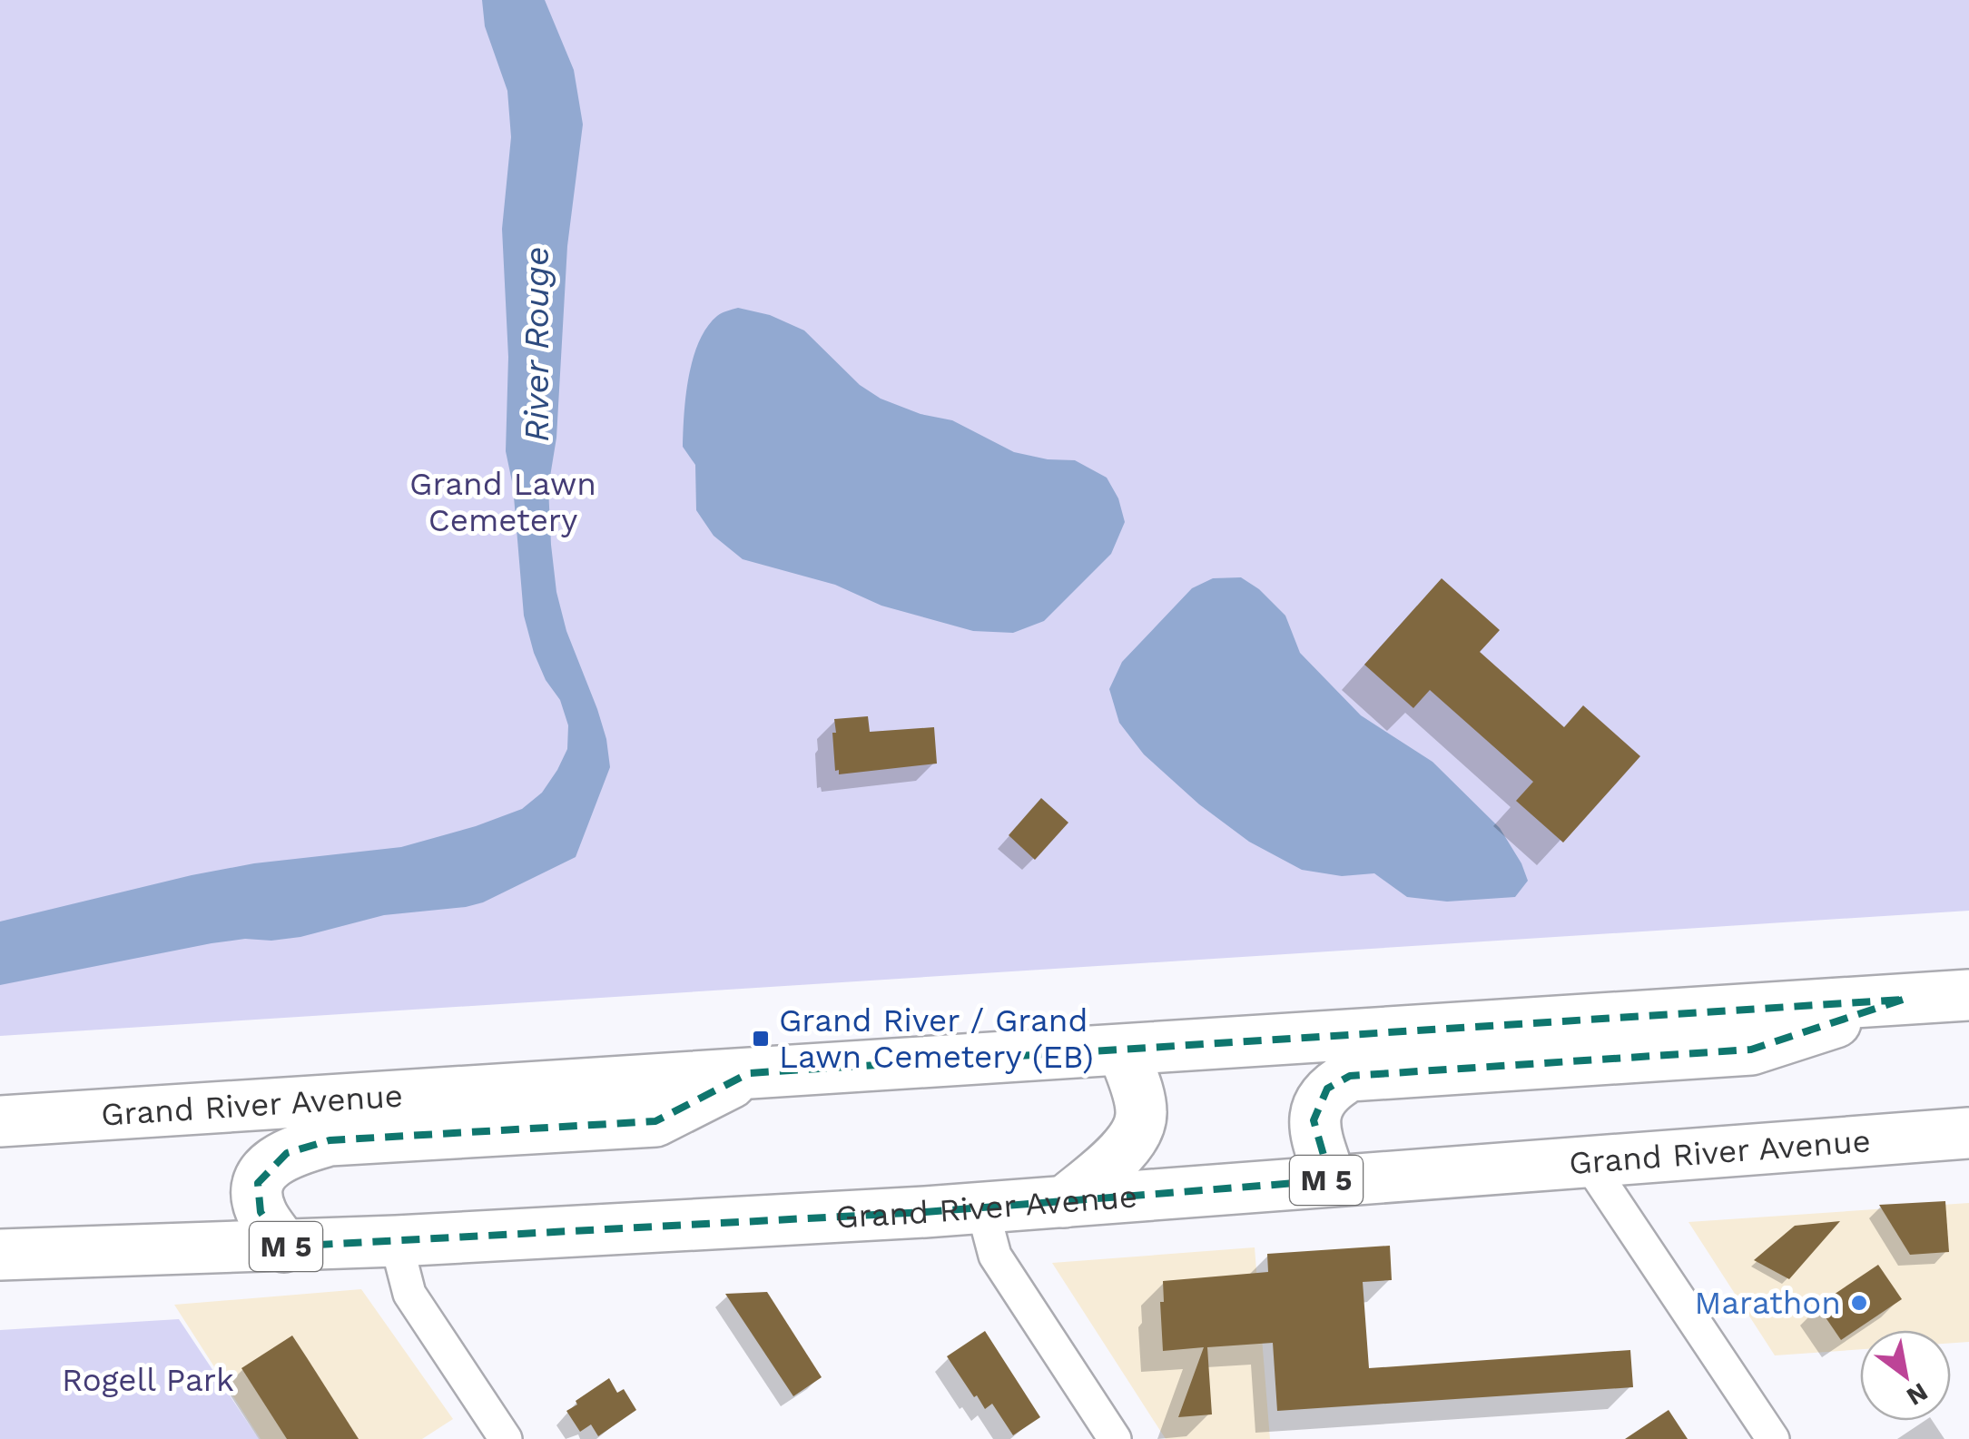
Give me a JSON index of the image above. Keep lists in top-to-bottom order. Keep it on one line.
{"streets":{"main road":["Grand River Avenue","M 5"]},"water":["River Rouge"],"parks":["Grand Lawn Cemetery","Rogell Park"],"places":{"transit":["Grand River / Grand Lawn Cemetery (EB)"],"other":["Marathon"]},"north":"bottom right"}
